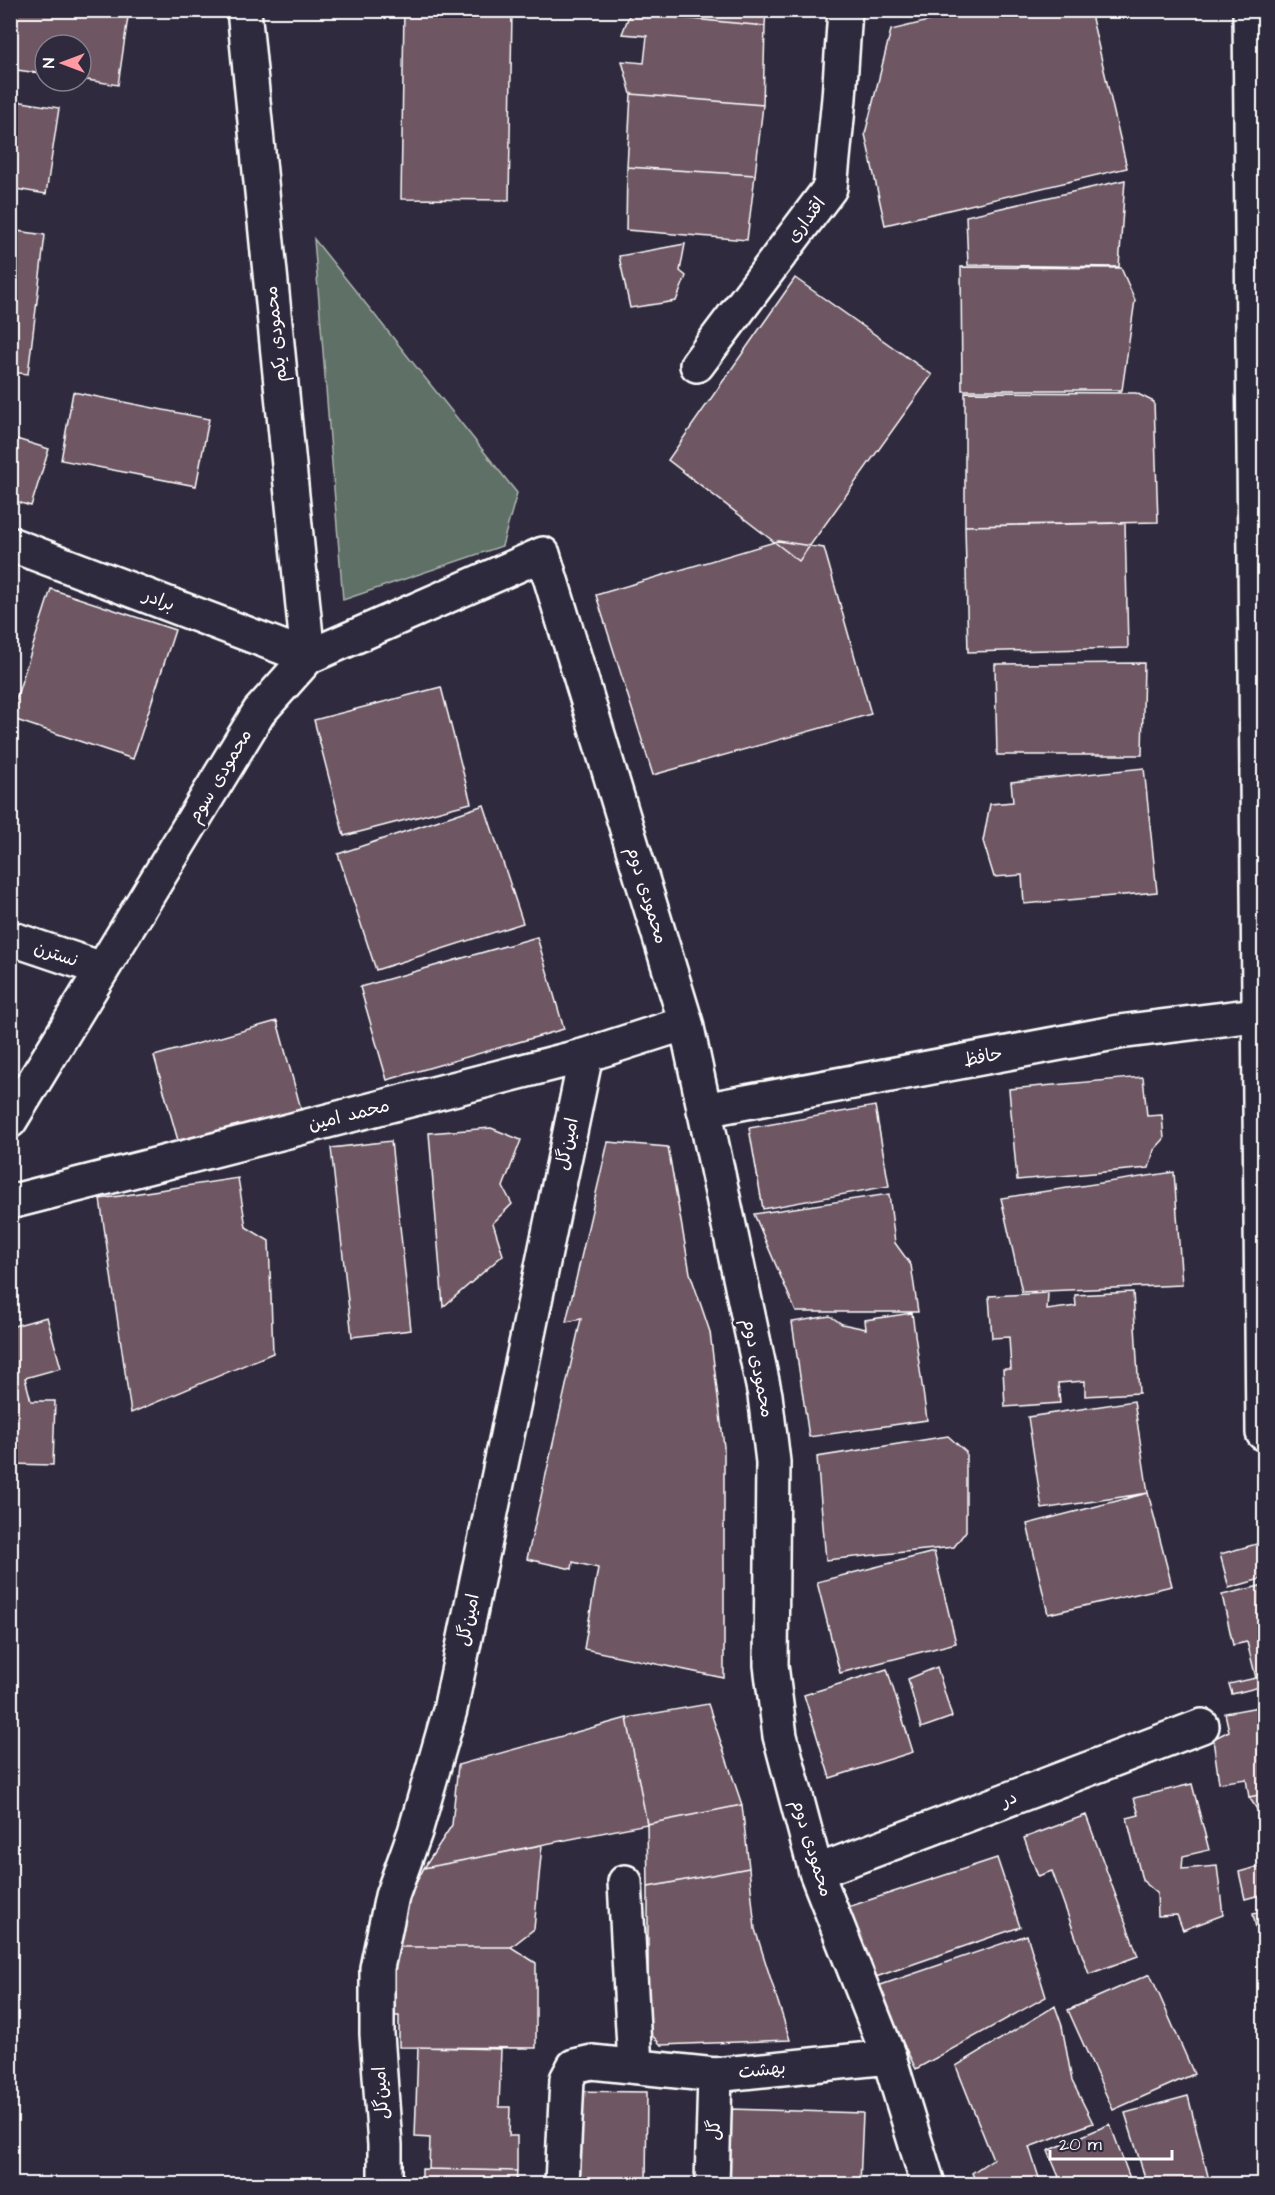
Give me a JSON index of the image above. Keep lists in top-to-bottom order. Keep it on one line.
{"streets":{"street":["اقتداری","محمودی یکم","برادر","محمودی سوم","محمودی دوم","نسترن","حافظ","محمد امین","امین‌گل","در","بهشت","گل"]},"crossings":[["محمودی یکم","برادر"],["محمودی یکم","محمودی سوم"],["برادر","محمودی سوم"],["محمودی سوم","محمودی دوم"],["محمودی سوم","نسترن"],["محمودی دوم","حافظ"],["محمودی دوم","محمد امین"],["محمودی دوم","در"],["محمودی دوم","بهشت"],["محمد امین","امین‌گل"],["بهشت","گل"]],"scale_bar":"20 m","north":"left"}
